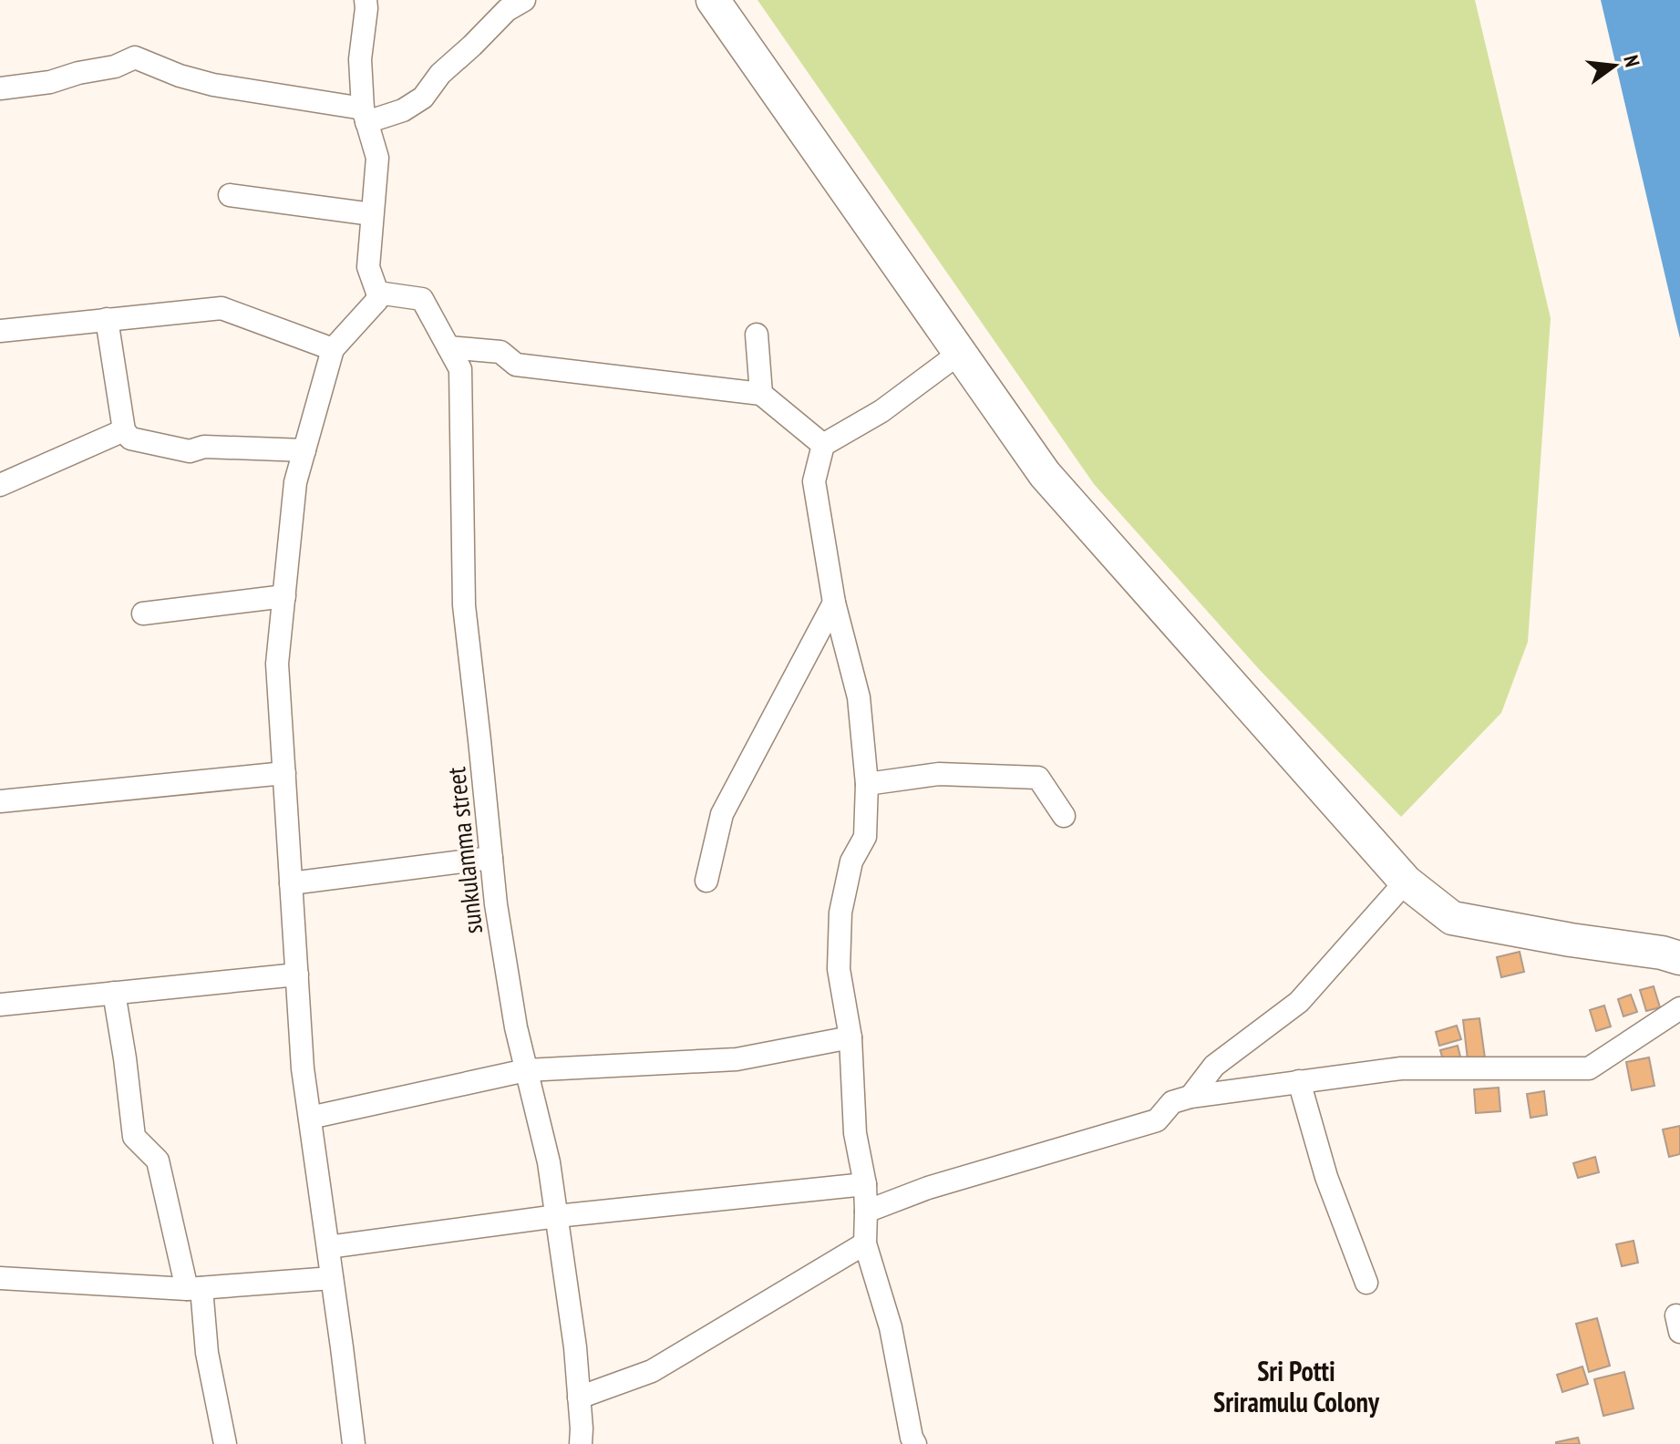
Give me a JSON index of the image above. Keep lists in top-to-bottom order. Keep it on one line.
{"streets":{"street":["sunkulamma street"]},"districts":["Sri Potti Sriramulu Colony"],"north":"right"}
